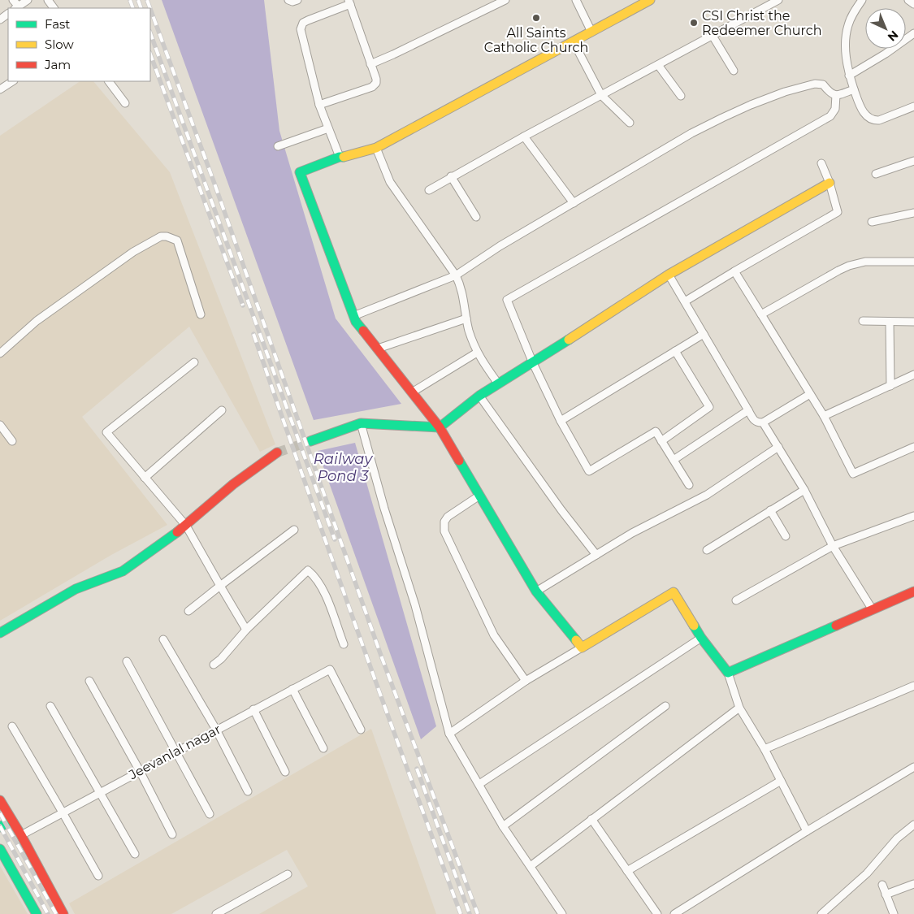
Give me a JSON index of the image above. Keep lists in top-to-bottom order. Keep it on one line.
{"streets":{"street":["Jeevanlal nagar"]},"water":["Railway Pond 3"],"places":["All Saints Catholic Church","CSI Christ the Redeemer Church"],"legend":["Fast","Slow","Jam"],"north":"bottom right"}
